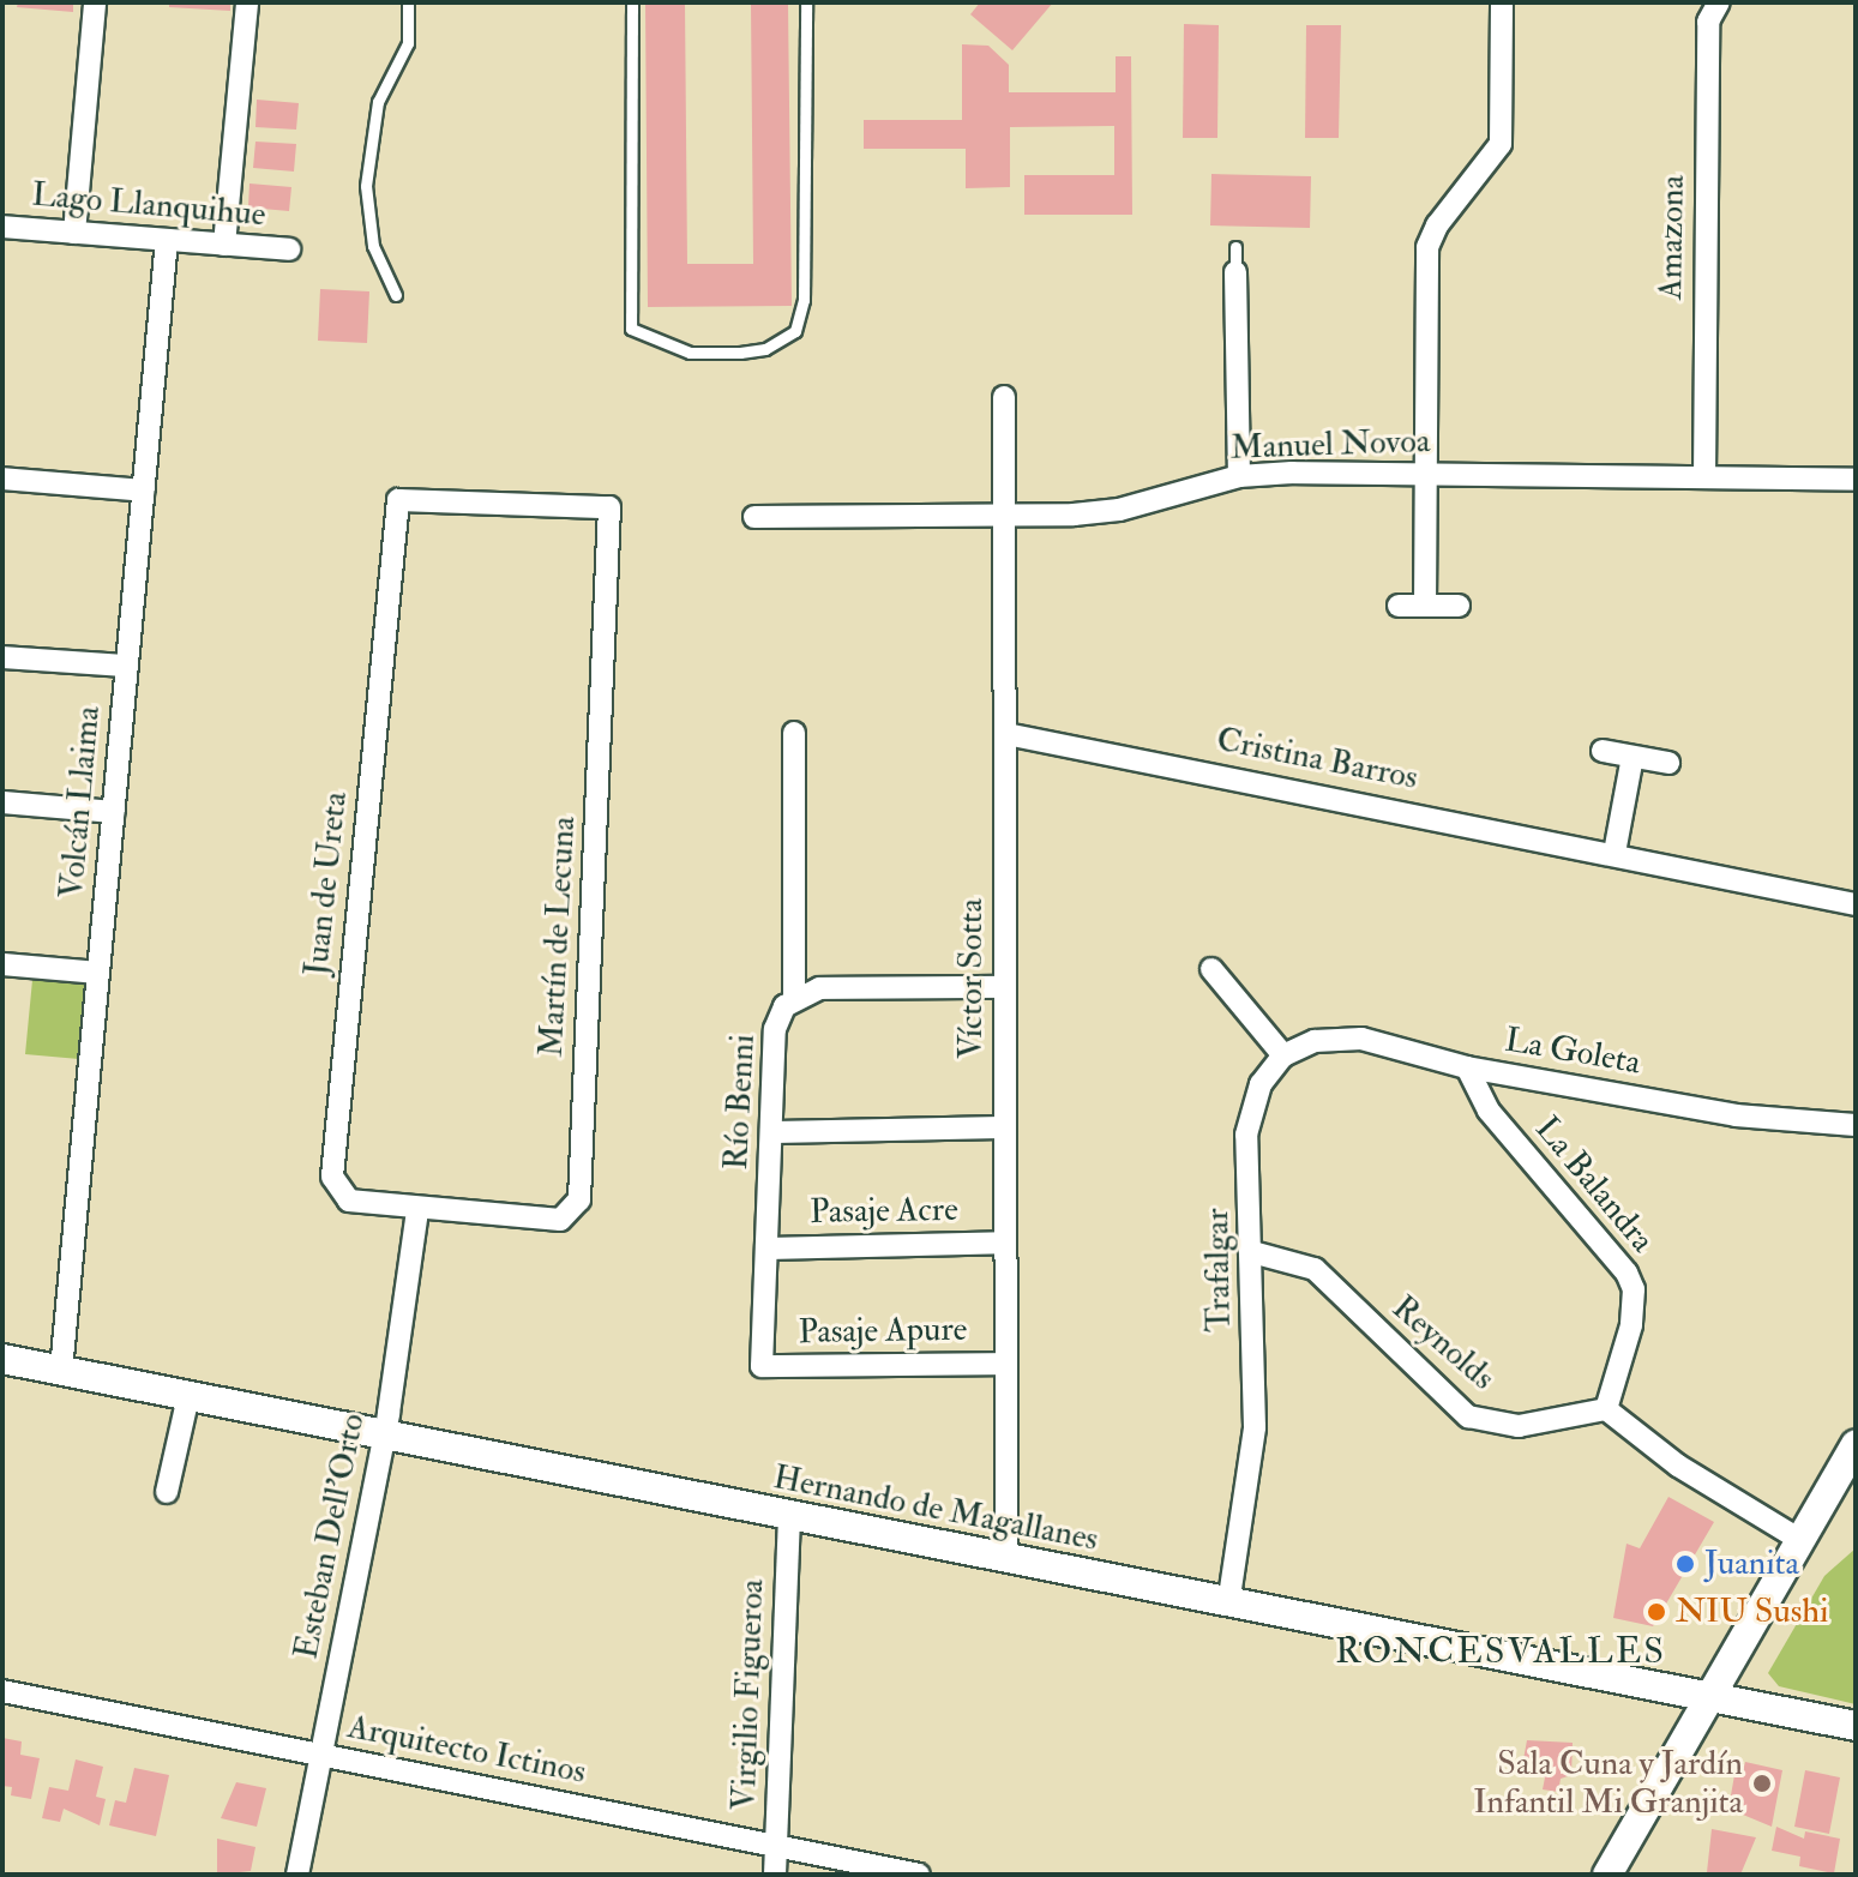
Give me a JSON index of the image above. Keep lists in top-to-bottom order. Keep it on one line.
{"streets":{"main road":["Hernando de Magallanes"],"street":["Lago Llanquihue","Amazona","Manuel Novoa","Cristina Barros","Volcán Llaima","Juan de Ureta","Martín de Lecuna","Víctor Sotta","La Goleta","Río Benni","La Balandra","Pasaje Acre","Trafalgar","Pasaje Apure","Reynolds","Esteban Dell'Orto","Virgilio Figueroa","Arquitecto Ictinos"]},"crossings":[["Lago Llanquihue","Volcán Llaima"],["Amazona","Manuel Novoa"],["Manuel Novoa","Víctor Sotta"],["Cristina Barros","Víctor Sotta"],["Volcán Llaima","Hernando de Magallanes"],["Juan de Ureta","Martín de Lecuna"],["Juan de Ureta","Esteban Dell'Orto"],["Martín de Lecuna","Esteban Dell'Orto"],["Víctor Sotta","Pasaje Acre"],["Víctor Sotta","Pasaje Apure"],["Víctor Sotta","Hernando de Magallanes"],["La Goleta","La Balandra"],["La Goleta","Trafalgar"],["Río Benni","Pasaje Acre"],["Río Benni","Pasaje Apure"],["La Balandra","Reynolds"],["Trafalgar","Reynolds"],["Trafalgar","Hernando de Magallanes"],["Hernando de Magallanes","Esteban Dell'Orto"],["Hernando de Magallanes","Virgilio Figueroa"],["Esteban Dell'Orto","Arquitecto Ictinos"],["Virgilio Figueroa","Arquitecto Ictinos"]],"districts":["RONCESVALLES"],"places":["Juanita","NIU Sushi","Sala Cuna y Jardín Infantil Mi Granjita"]}
